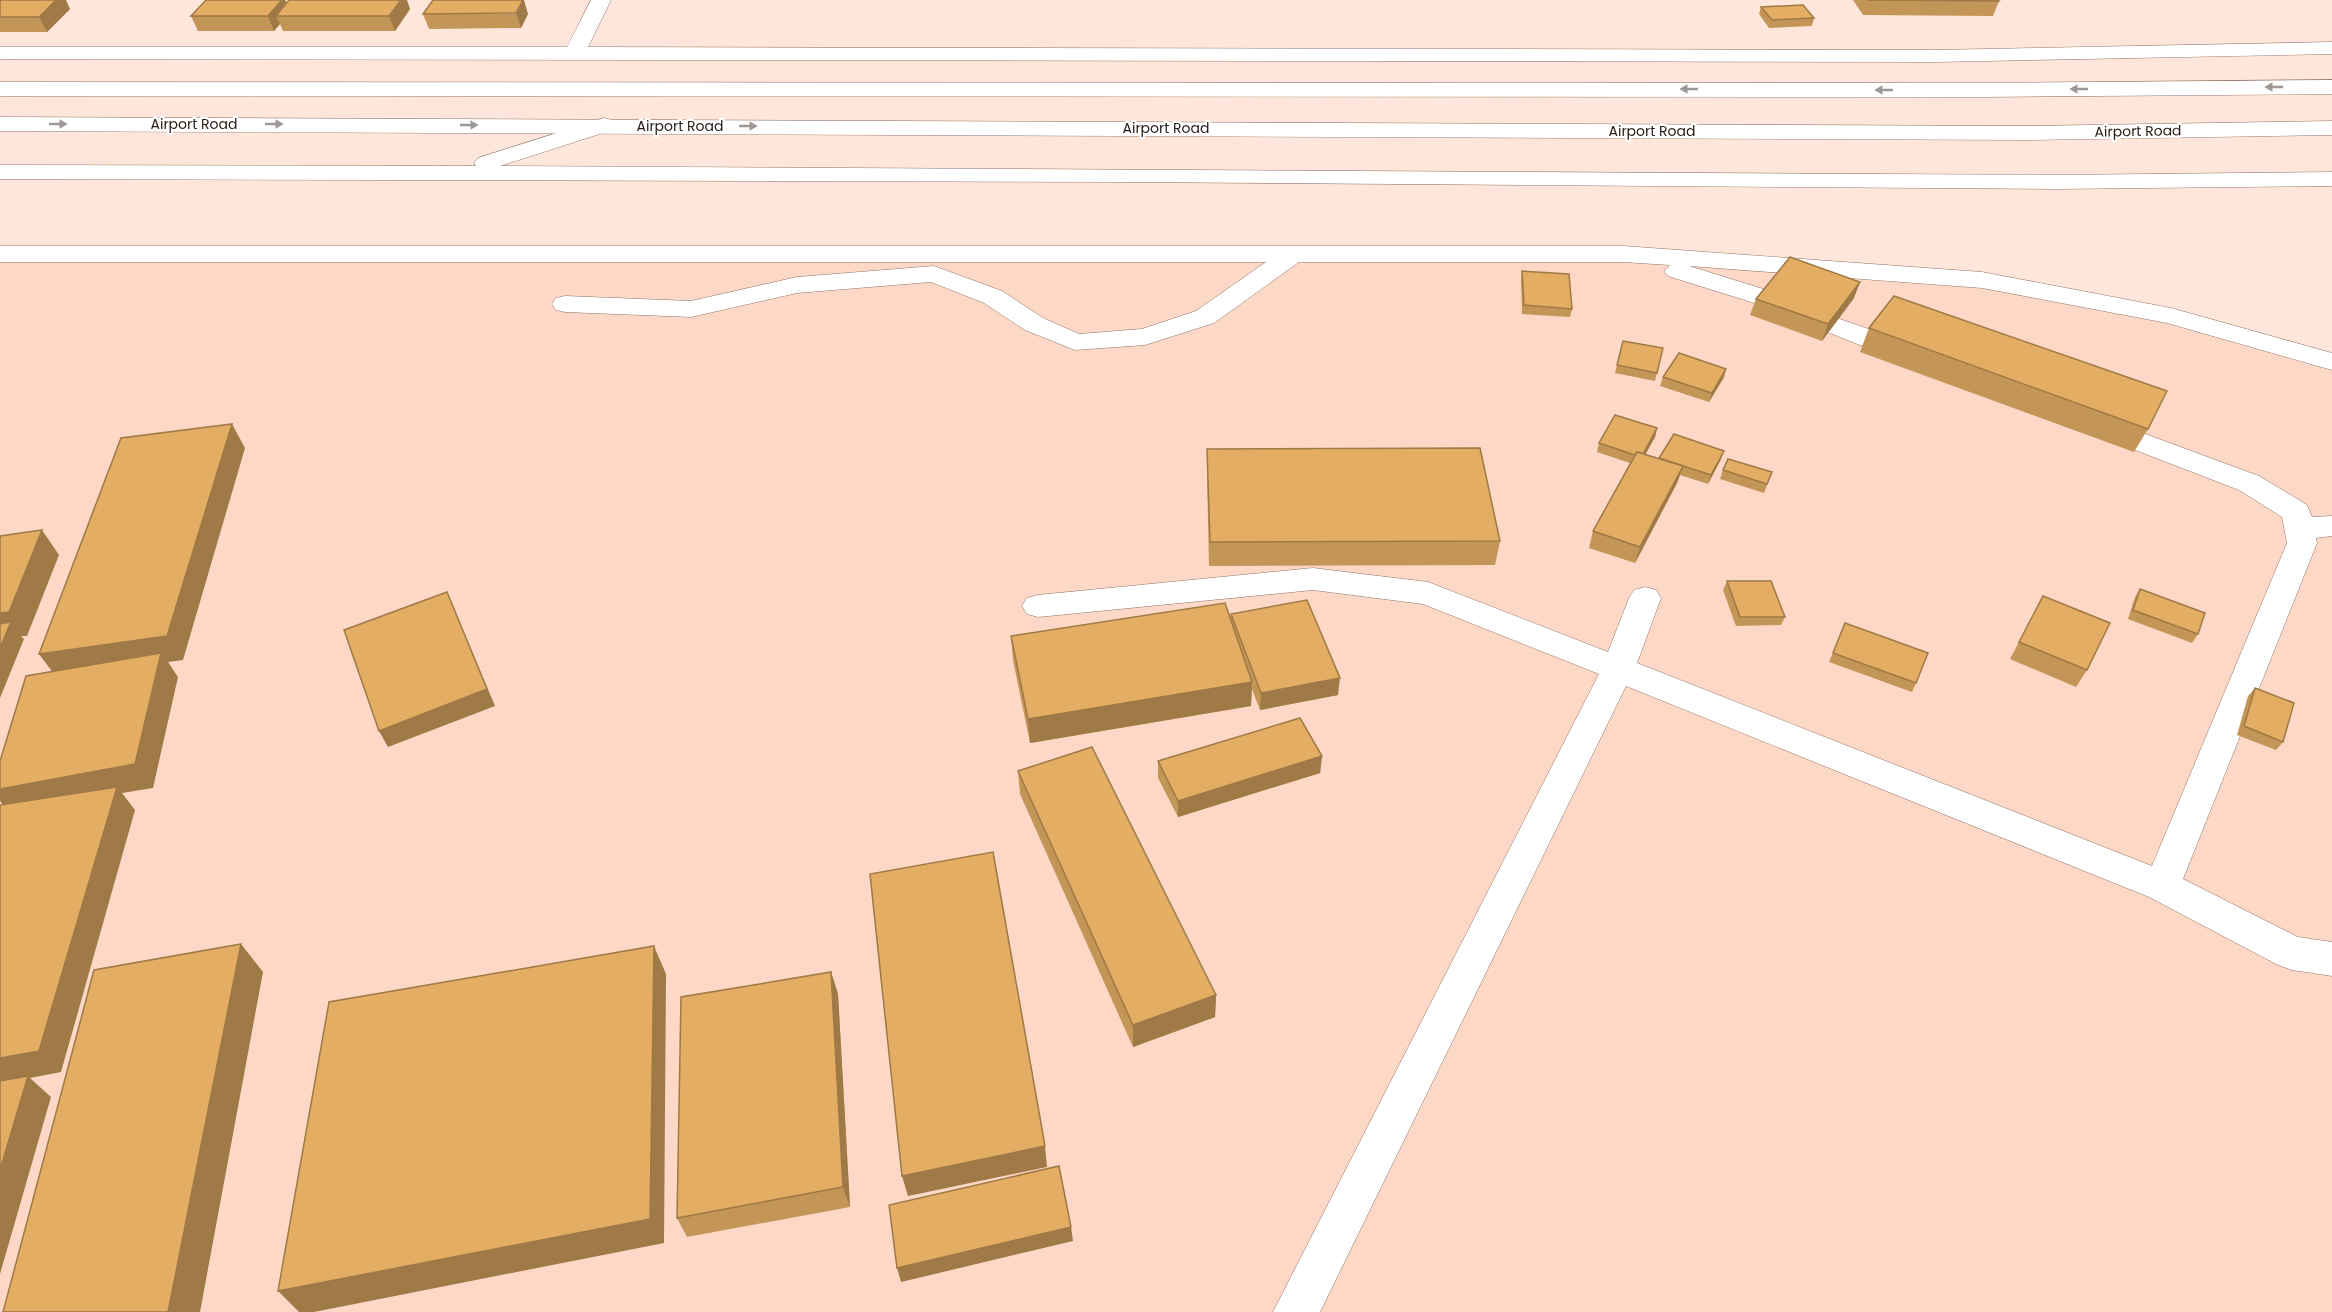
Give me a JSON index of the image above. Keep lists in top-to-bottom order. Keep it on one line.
{"streets":{"street":["Airport Road"]}}
